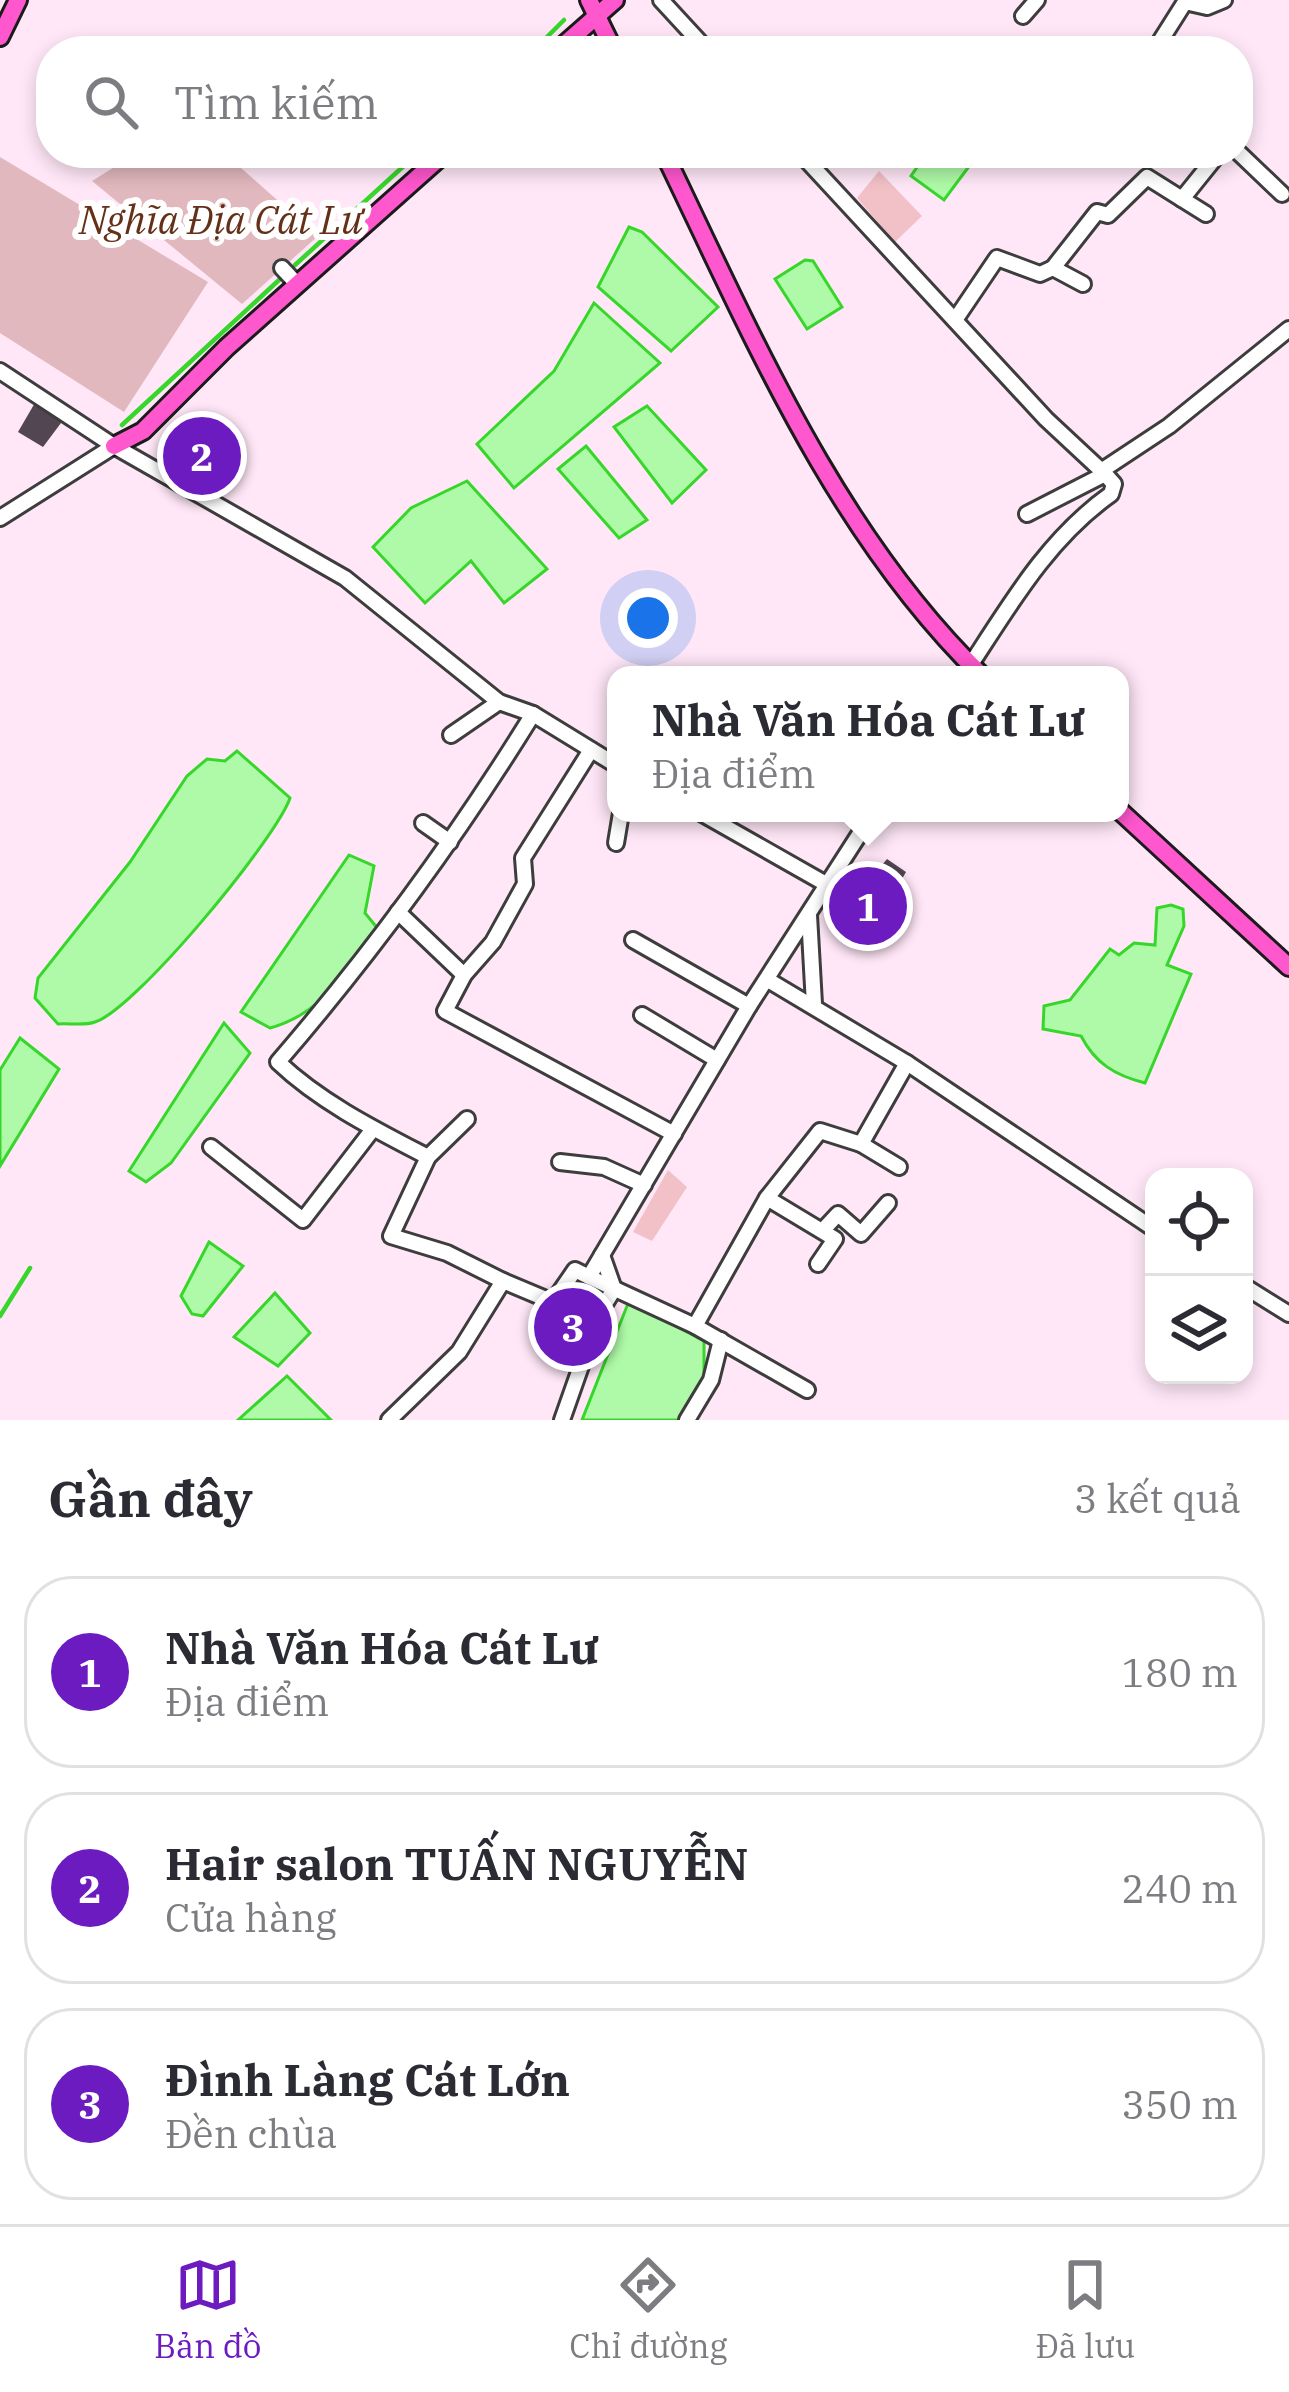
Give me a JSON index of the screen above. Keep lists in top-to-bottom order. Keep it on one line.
{"parks":["Nghĩa Địa Cát Lư"],"page":{"search":"Tìm kiếm","pins":["2","1","3"],"popup":["Nhà Văn Hóa Cát Lư","Địa điểm"],"heading":["Gần đây","3 kết quả"],"list":[{"mark":"1","name":"Nhà Văn Hóa Cát Lư","note":"Địa điểm","value":"180 m"},{"mark":"2","name":"Hair salon TUẤN NGUYỄN","note":"Cửa hàng","value":"240 m"},{"mark":"3","name":"Đình Làng Cát Lớn","note":"Đền chùa","value":"350 m"}],"nav":["Bản đồ","Chỉ đường","Đã lưu"]}}
